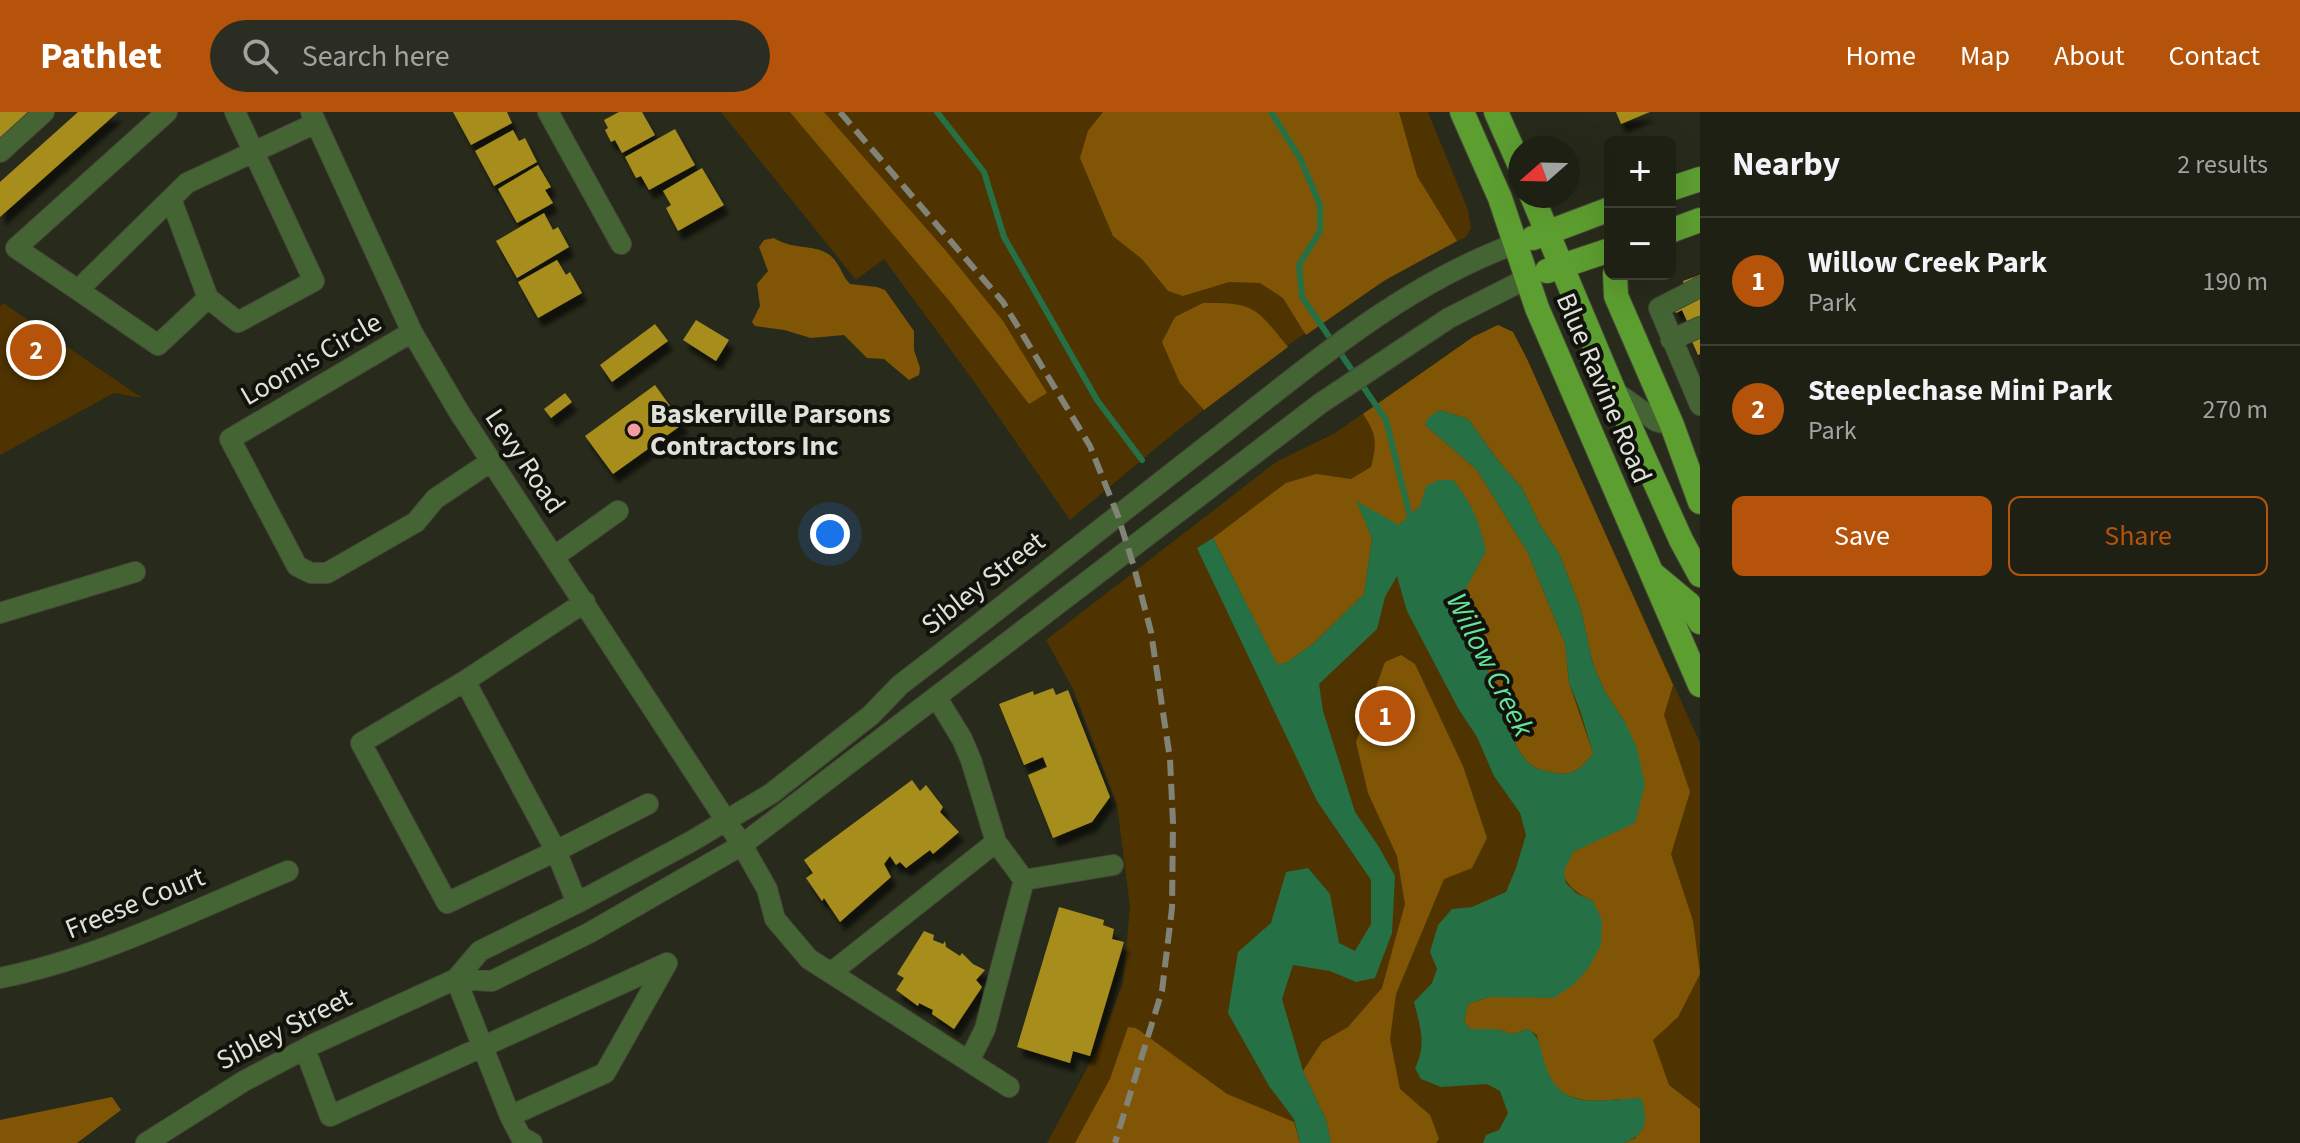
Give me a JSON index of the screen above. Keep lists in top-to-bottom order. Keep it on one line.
{"streets":{"main road":["Blue Ravine Road","Sibley Street"],"street":["Loomis Circle","Levy Road","Freese Court"]},"crossings":[["Loomis Circle","Levy Road"],["Blue Ravine Road","Sibley Street"],["Levy Road","Sibley Street"]],"water":["Willow Creek"],"places":["Baskerville Parsons Contractors Inc"],"north":"left","page":{"header":"Pathlet","search":"Search here","nav":["Home","Map","About","Contact"],"heading":["Nearby","2 results"],"map_buttons":["+","−"],"list":[{"mark":"1","name":"Willow Creek Park","note":"Park","value":"190 m"},{"mark":"2","name":"Steeplechase Mini Park","note":"Park","value":"270 m"}],"pins":["2","1"],"buttons":["Save","Share"]}}
